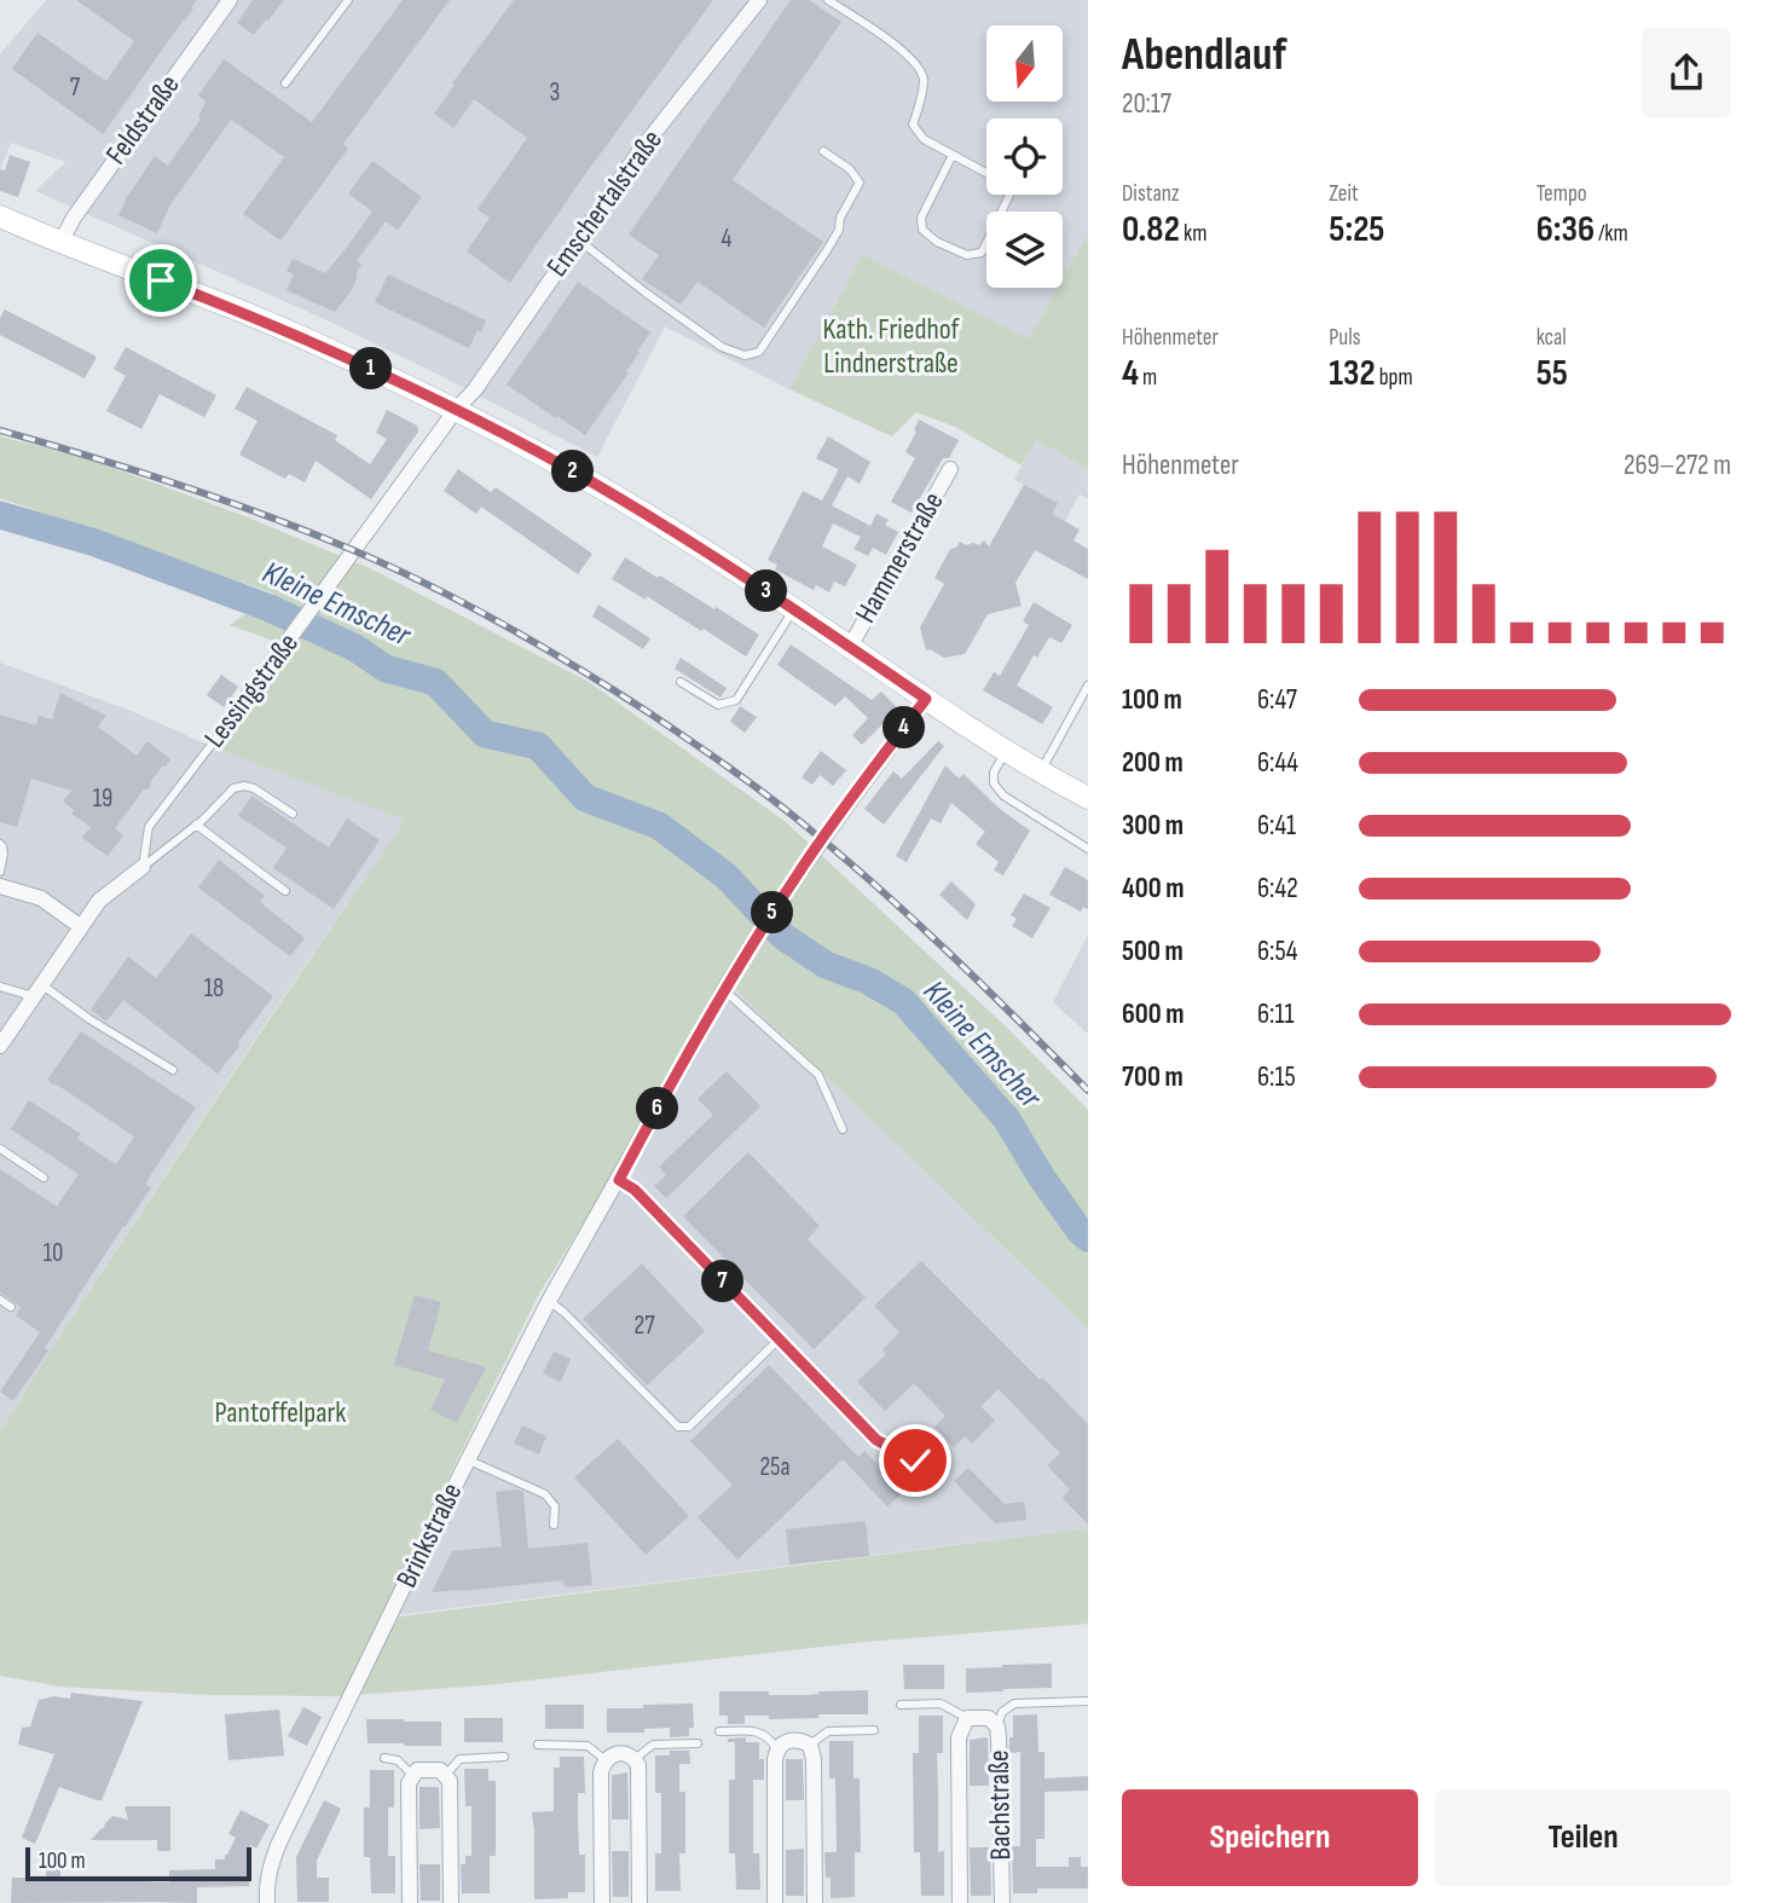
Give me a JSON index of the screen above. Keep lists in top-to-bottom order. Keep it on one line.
{"streets":{"street":["Feldstraße","Emschertalstraße","Hammerstraße","Lessingstraße","Brinkstraße","Bachstraße"]},"crossings":[["Emschertalstraße","Lessingstraße"]],"water":["Kleine Emscher"],"parks":["Kath. Friedhof Lindnerstraße","Pantoffelpark"],"house_numbers":["7","3","4","19","18","10","27","25a"],"scale_bar":"100 m","north":"bottom","page":{"heading":["Abendlauf","20:17"],"stats":[["Distanz","0.82 km"],["Zeit","5:25"],["Tempo","6:36 /km"],["Höhenmeter","4 m"],["Puls","132 bpm"],["kcal","55"]],"pins":["1","2","3","4","5","6","7"],"chart":["Höhenmeter","269–272 m"],"list":[{"name":"100 m","note":"6:47"},{"name":"200 m","note":"6:44"},{"name":"300 m","note":"6:41"},{"name":"400 m","note":"6:42"},{"name":"500 m","note":"6:54"},{"name":"600 m","note":"6:11"},{"name":"700 m","note":"6:15"}],"buttons":["Speichern","Teilen"],"scale":"100 m"}}
